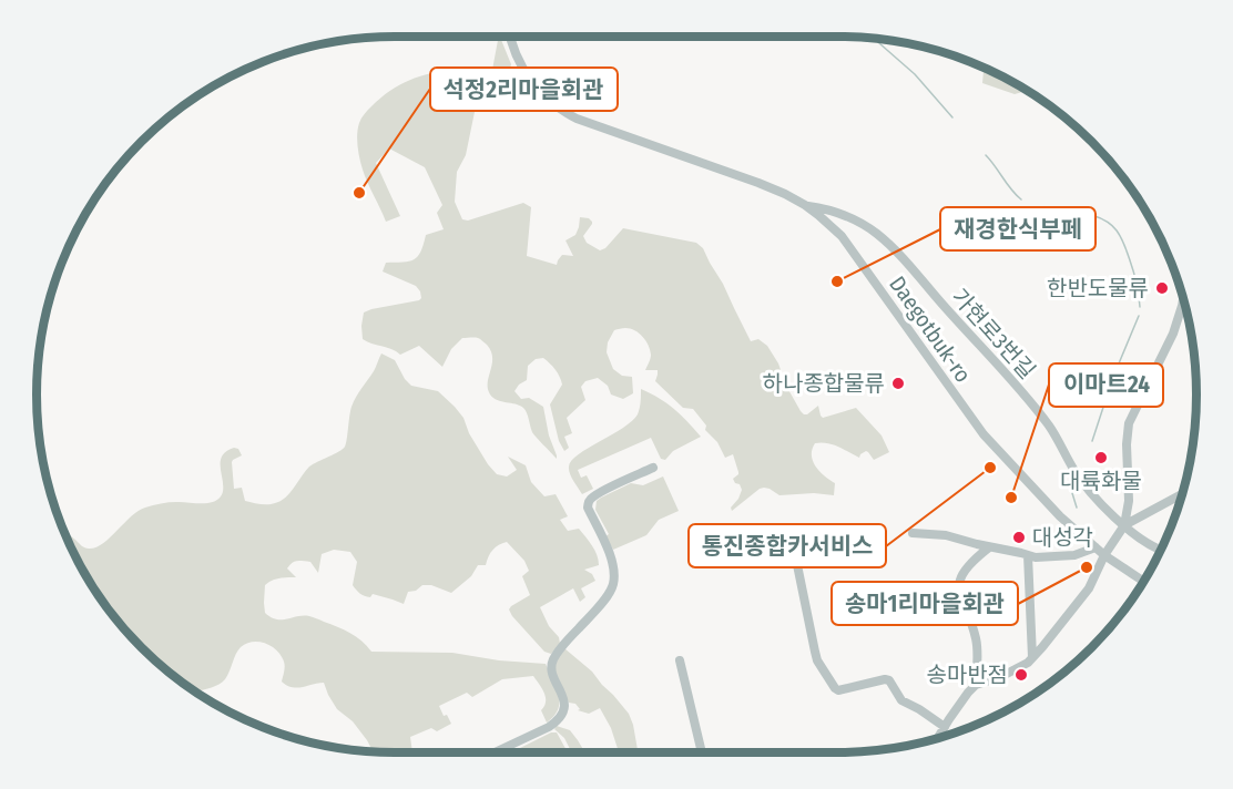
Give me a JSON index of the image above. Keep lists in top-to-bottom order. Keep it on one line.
{"streets":{"street":["Daegotbuk-ro","가현로3번길"]},"crossings":[["Daegotbuk-ro","가현로3번길"]],"places":["석정2리마을회관","재경한식부페","한반도물류","하나종합물류","대륙화물","통진종합카서비스","이마트24","대성각","송마1리마을회관","송마반점"]}
